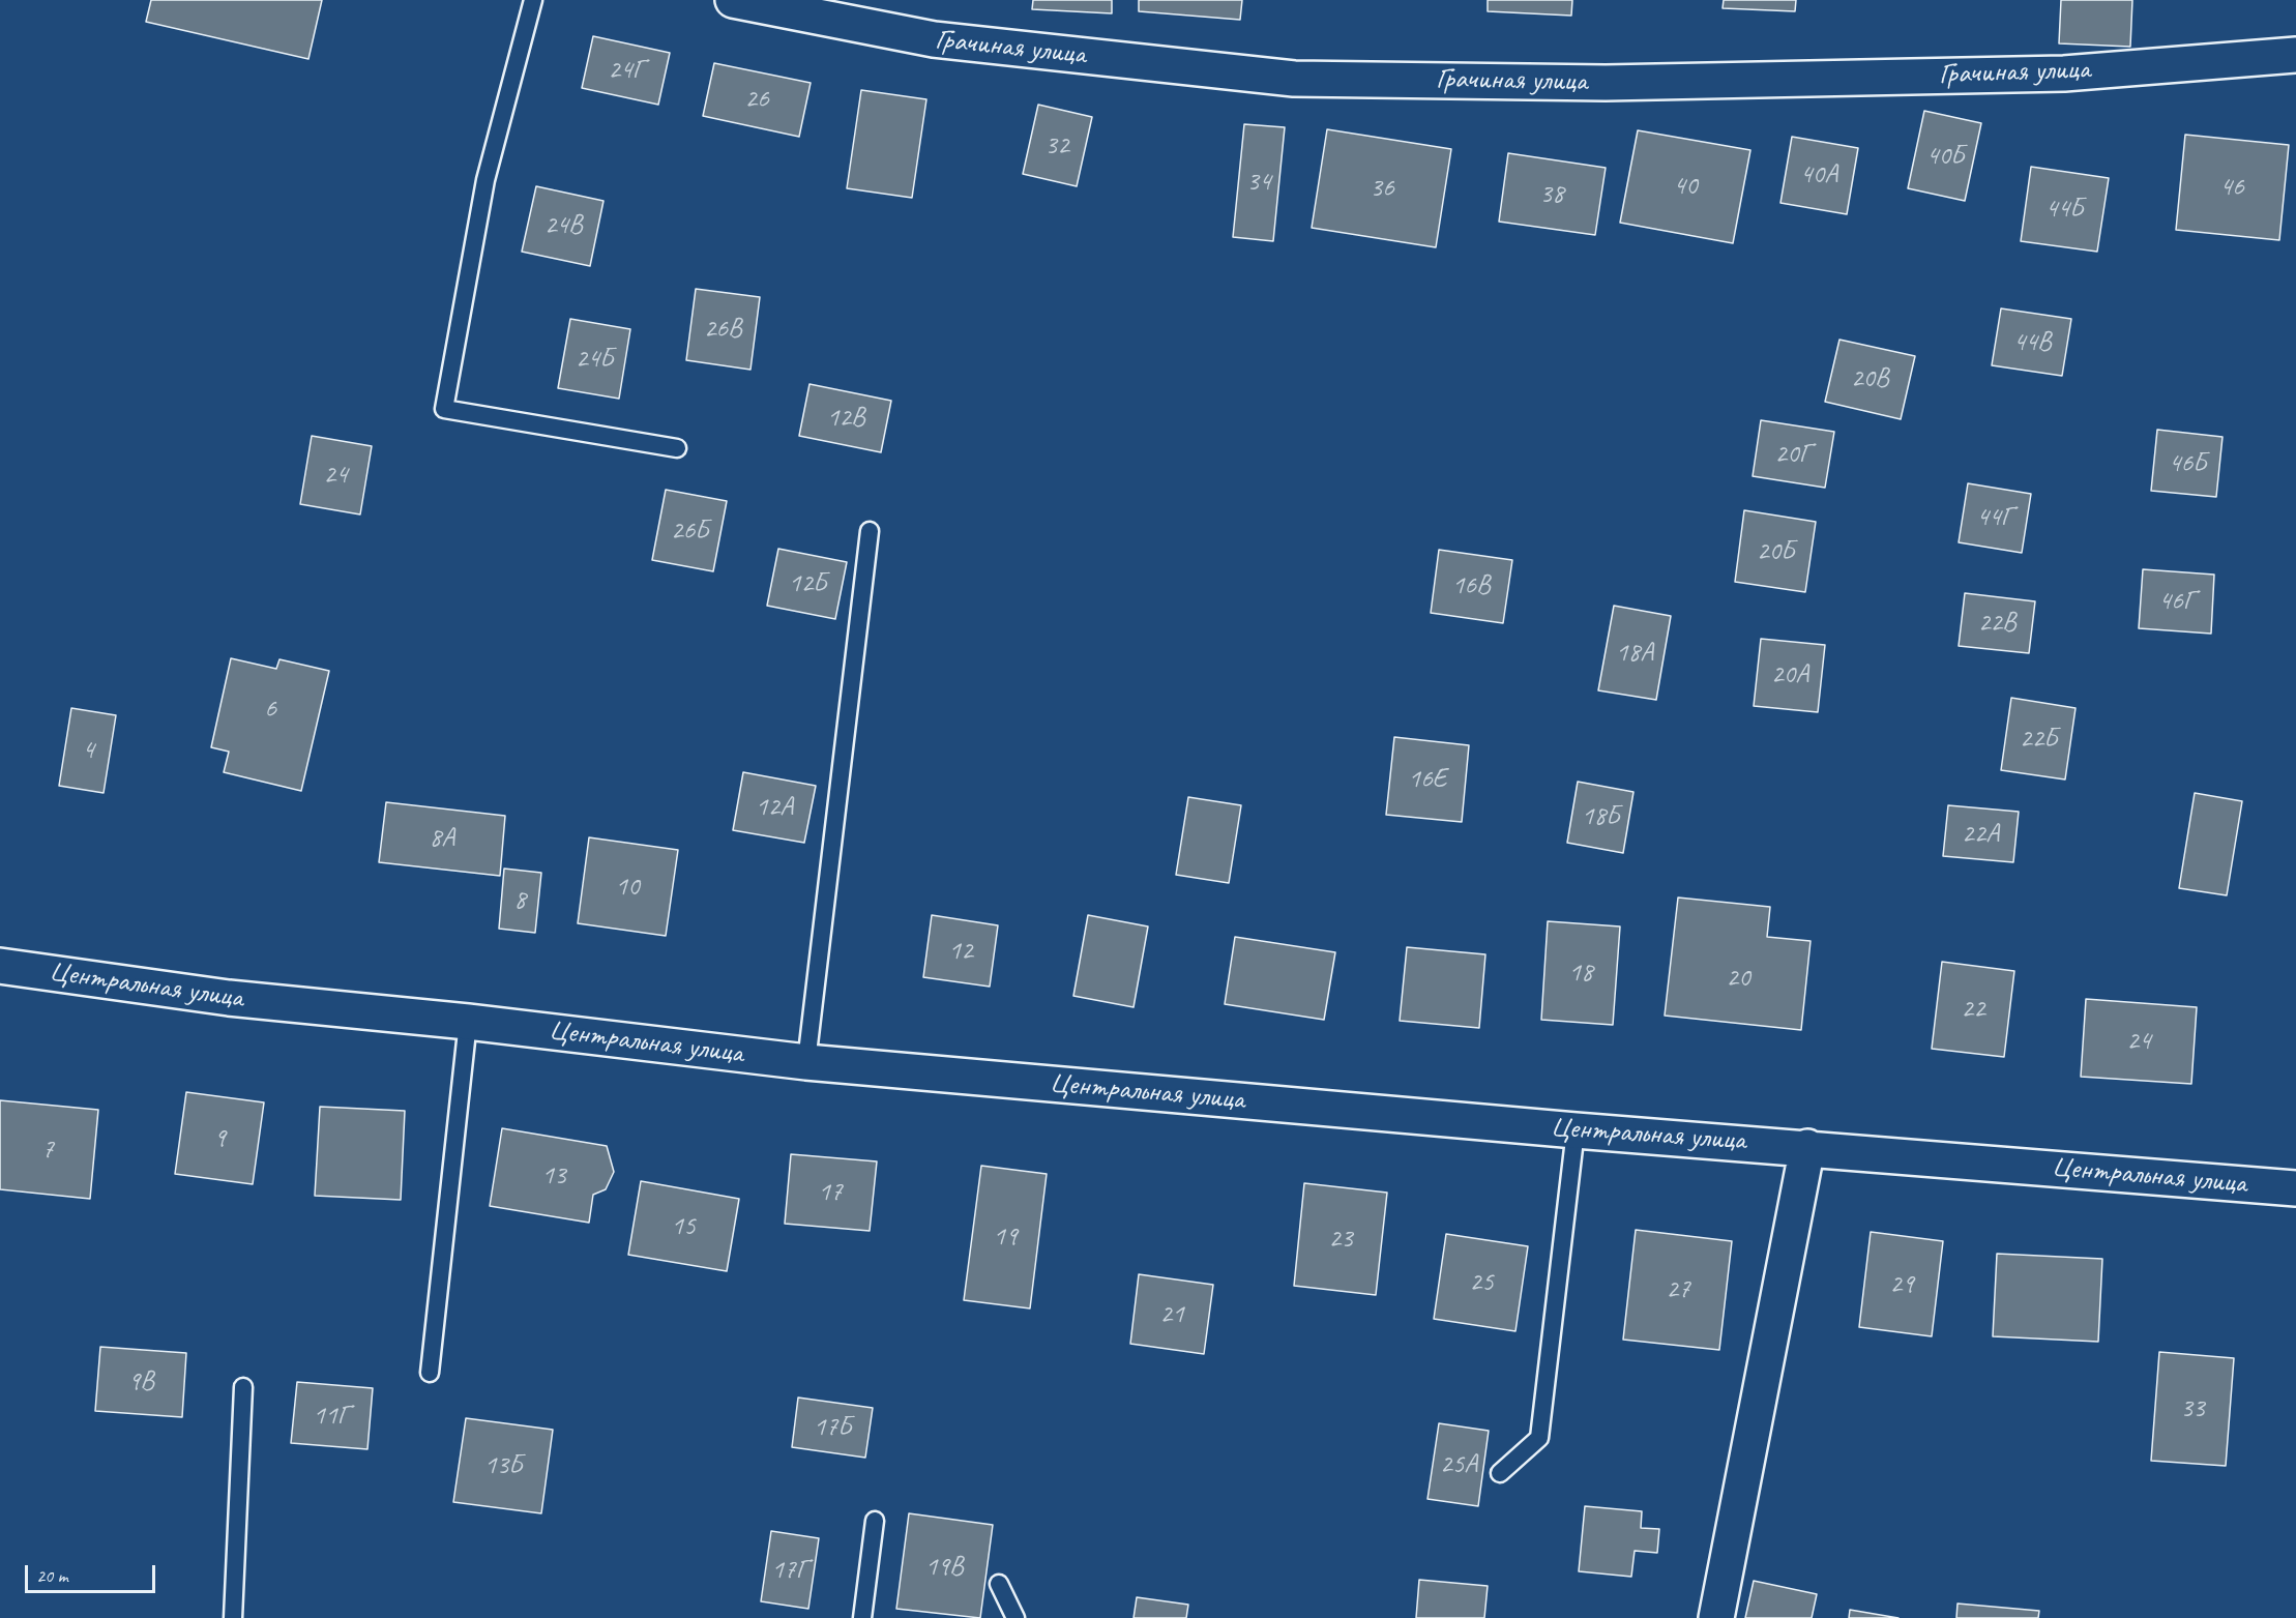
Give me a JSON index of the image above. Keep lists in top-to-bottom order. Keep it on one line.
{"streets":{"street":["Грачиная улица","Центральная улица"]},"house_numbers":["24Г","26","32","40Б","40А","34","40","46","36","38","44Б","24В","26В","44В","24Б","20В","12В","20Г","46Б","24","44Г","26Б","20Б","12Б","16В","46Г","22В","18А","20А","6","22Б","4","16Е","12А","18Б","22А","8А","10","8","12","18","20","22","24","9","7","13","17","15","19","23","25","29","27","21","9В","33","11Г","17Б","25А","13Б","19В","17Г"],"scale_bar":"20 m"}
